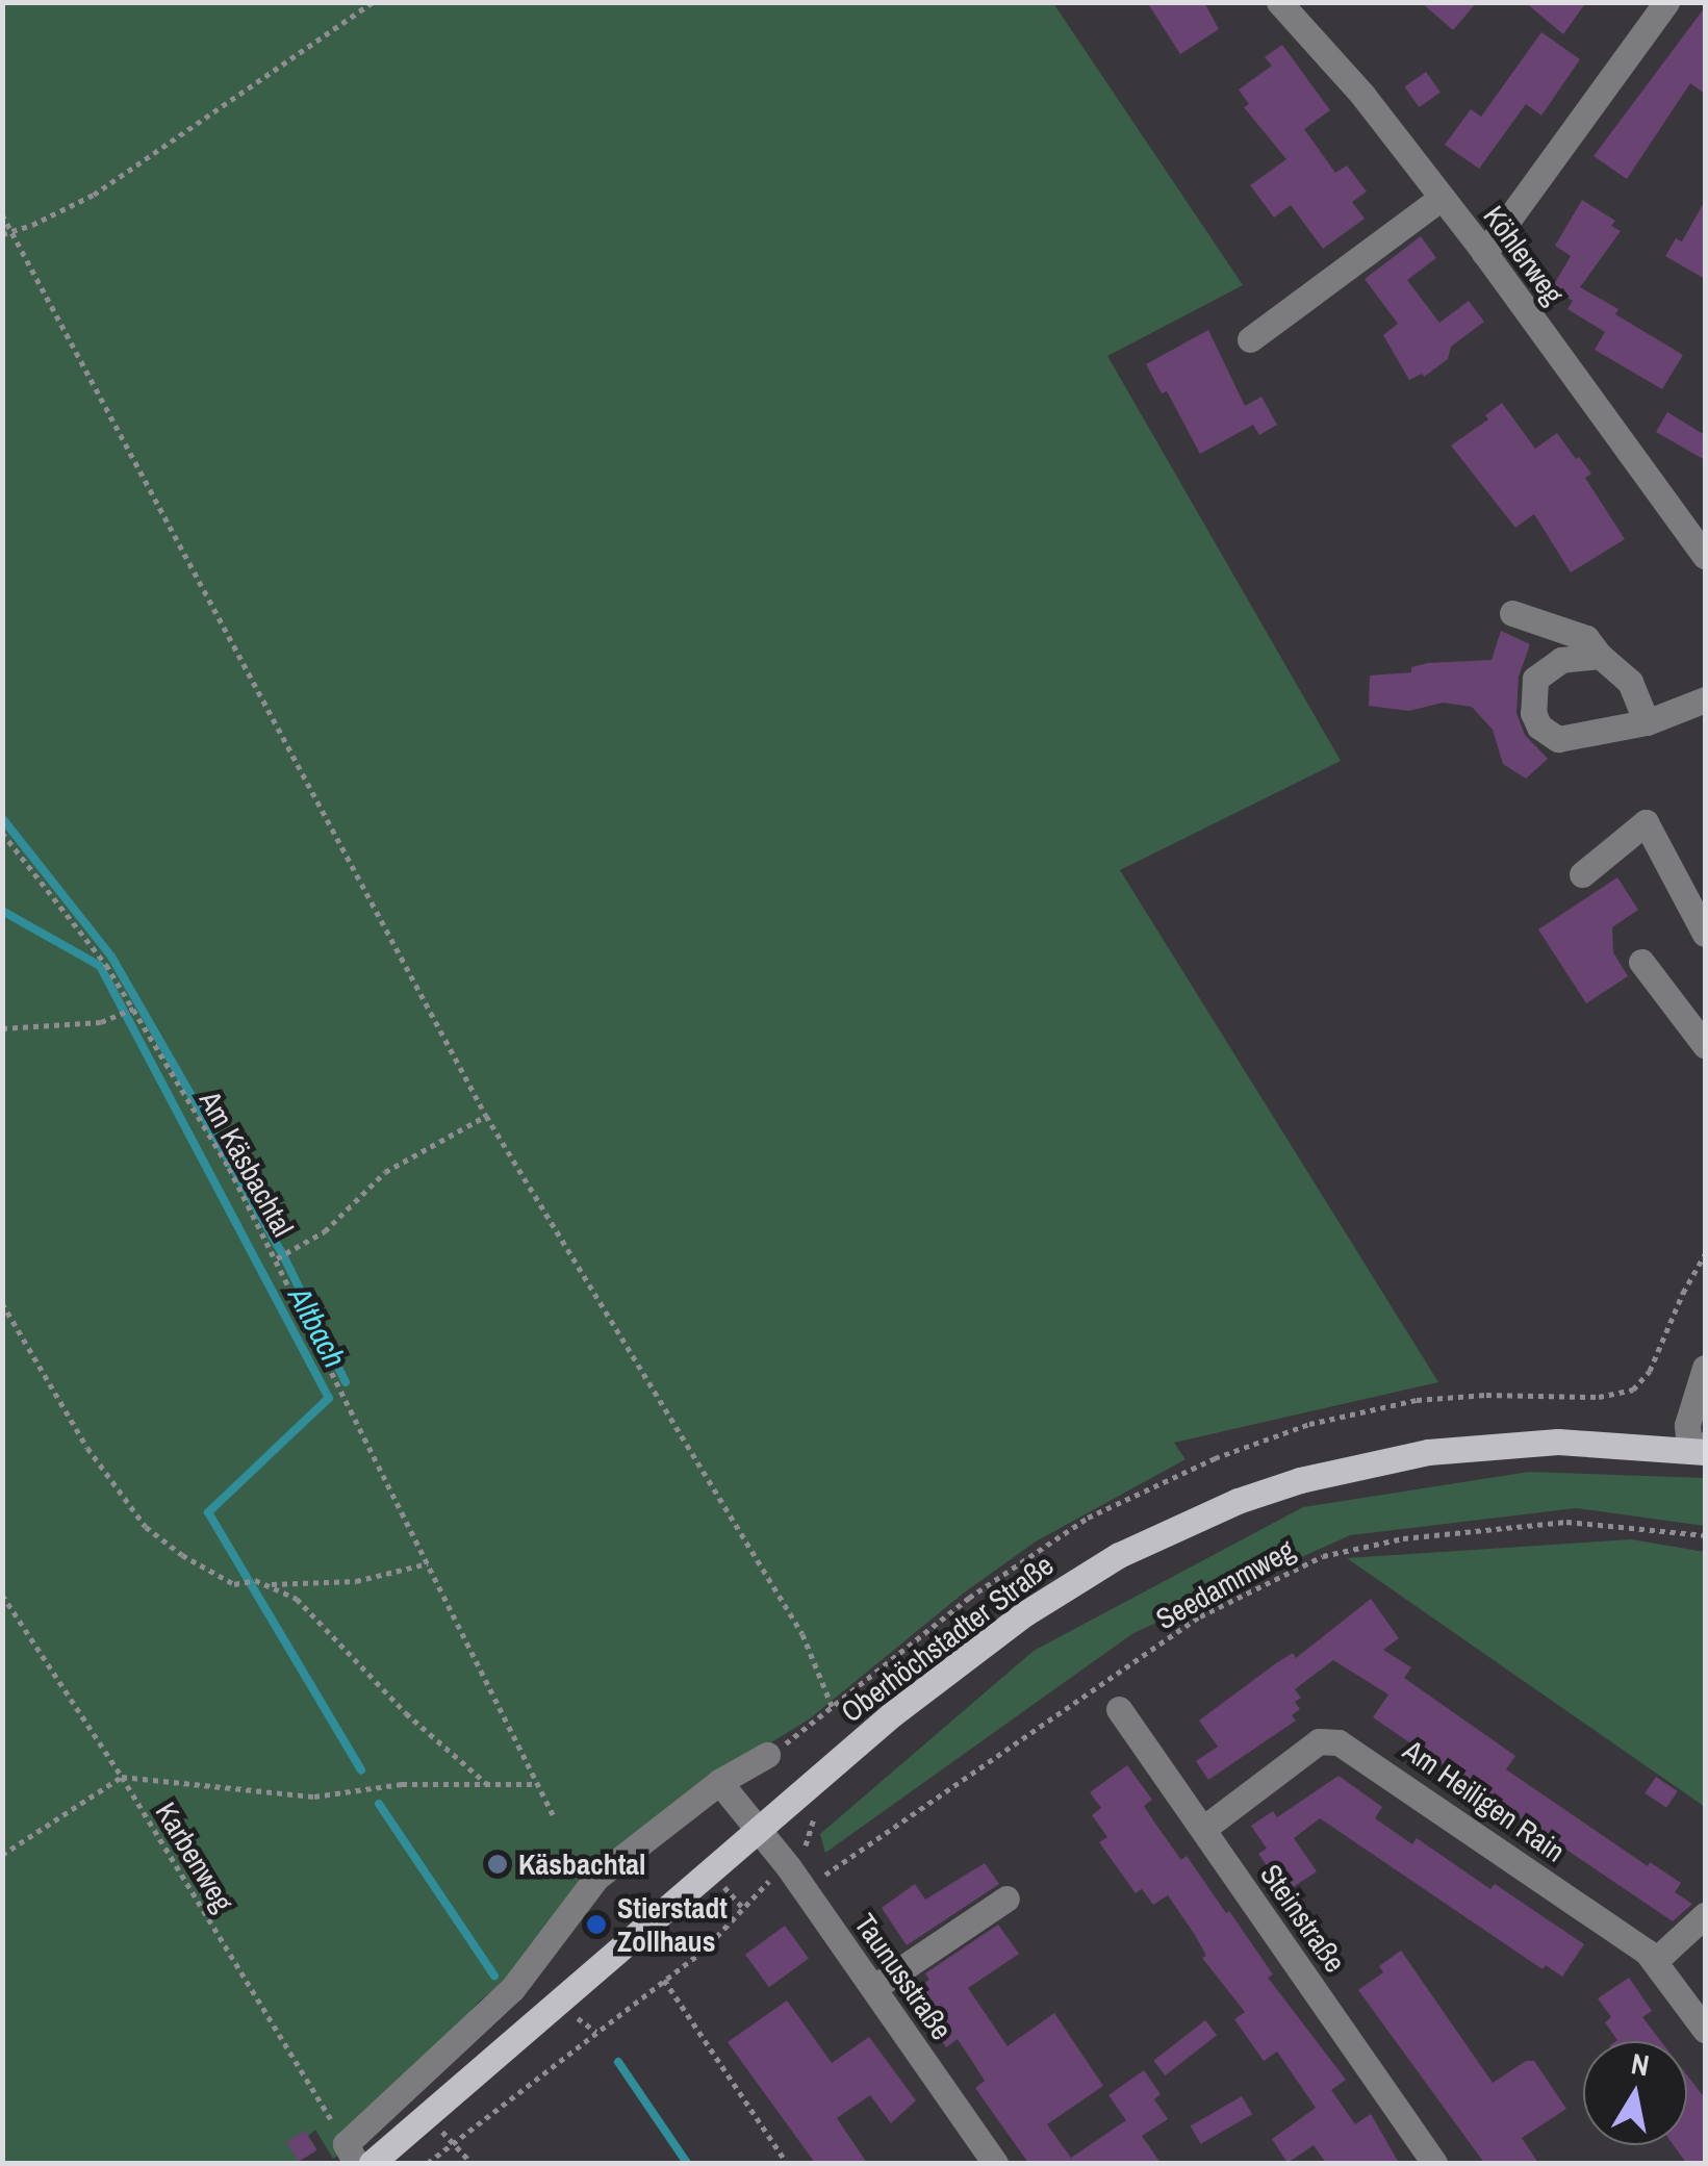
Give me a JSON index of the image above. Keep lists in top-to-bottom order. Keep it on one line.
{"streets":{"main road":["Oberhöchstadter Straße"],"street":["Köhlerweg","Am Heiligen Rain","Steinstraße","Taunusstraße"],"path":["Am Käsbachtal","Seedammweg","Karbenweg"]},"crossings":[["Seedammweg","Taunusstraße"],["Oberhöchstadter Straße","Taunusstraße"],["Am Heiligen Rain","Steinstraße"]],"water":["Altbach"],"places":["Käsbachtal","Stierstadt Zollhaus"],"north":"top"}
